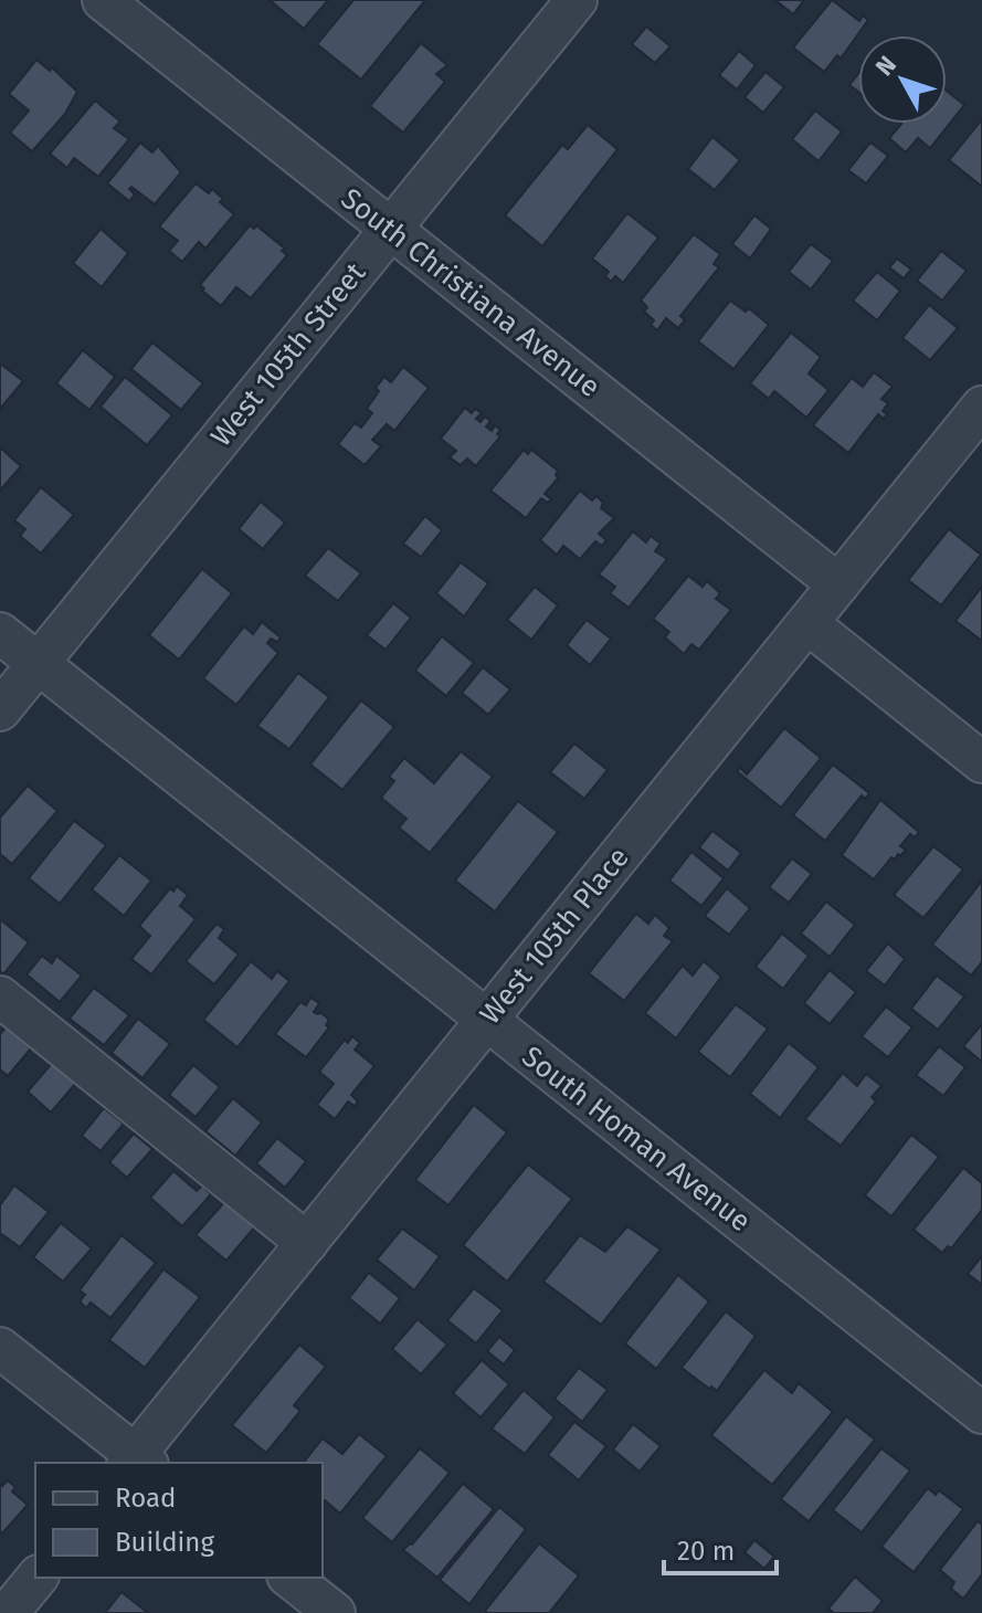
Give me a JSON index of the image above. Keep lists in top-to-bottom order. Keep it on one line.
{"streets":{"street":["South Christiana Avenue","West 105th Street","West 105th Place","South Homan Avenue"]},"crossings":[["South Christiana Avenue","West 105th Street"],["South Christiana Avenue","West 105th Place"],["West 105th Street","South Homan Avenue"],["West 105th Place","South Homan Avenue"]],"legend":["Road","Building"],"scale_bar":"20 m","north":"top left"}
